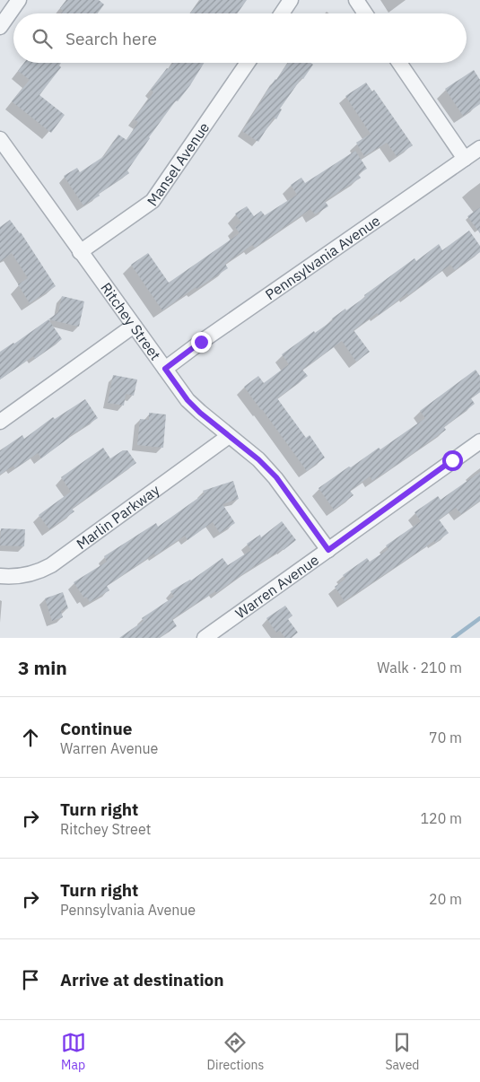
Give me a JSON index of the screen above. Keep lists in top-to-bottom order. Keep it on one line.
{"streets":{"street":["Mansel Avenue","Pennsylvania Avenue","Ritchey Street","Marlin Parkway","Warren Avenue"]},"crossings":[["Mansel Avenue","Ritchey Street"],["Pennsylvania Avenue","Ritchey Street"],["Ritchey Street","Marlin Parkway"],["Ritchey Street","Warren Avenue"]],"page":{"search":"Search here","heading":["3 min","Walk · 210 m"],"list":[["Continue","Warren Avenue","70 m"],["Turn right","Ritchey Street","120 m"],["Turn right","Pennsylvania Avenue","20 m"],"Arrive at destination"],"nav":["Map","Directions","Saved"]}}
